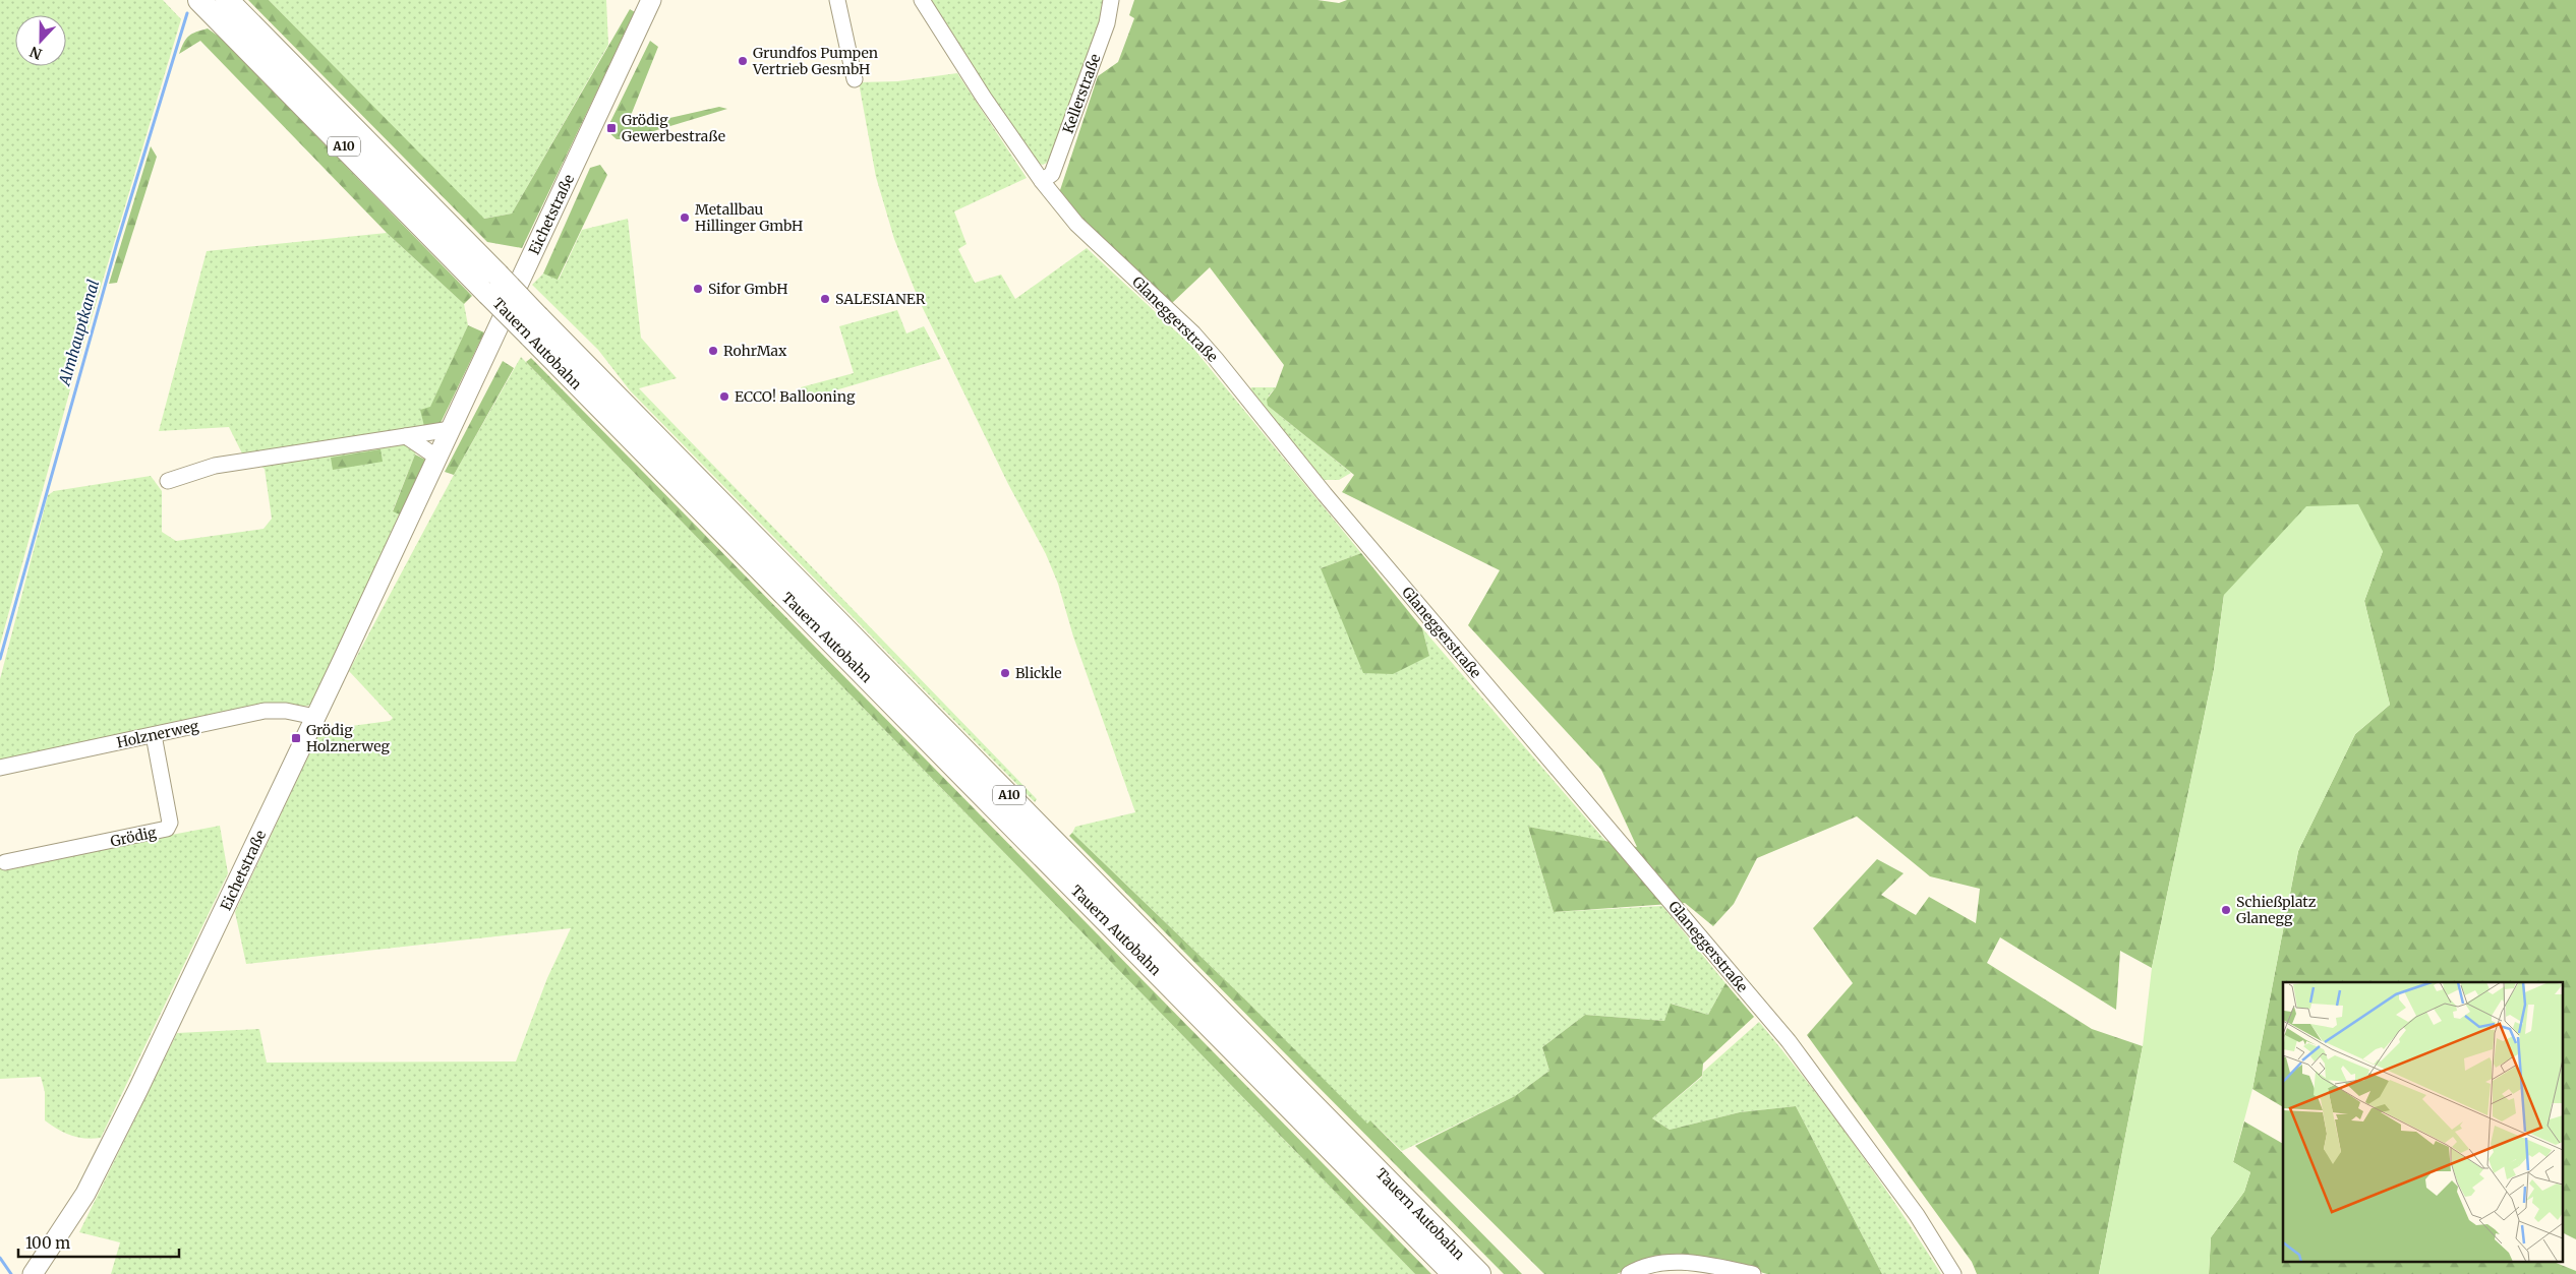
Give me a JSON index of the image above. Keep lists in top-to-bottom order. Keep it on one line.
{"streets":{"highway":["A10","Tauern Autobahn"],"main road":["Eichetstraße"],"street":["Kellerstraße","Glaneggerstraße","Holznerweg","Grödig"]},"crossings":[["Kellerstraße","Glaneggerstraße"],["Eichetstraße","Holznerweg"],["Holznerweg","Grödig"]],"water":["Almhauptkanal"],"places":{"other":["Grundfos Pumpen Vertrieb GesmbH","Metallbau Hillinger GmbH","Sifor GmbH","SALESIANER","RohrMax","ECCO! Ballooning","Blickle","Schießplatz Glanegg"],"transit":["Grödig Gewerbestraße","Grödig Holznerweg"]},"scale_bar":"100 m","north":"bottom"}
